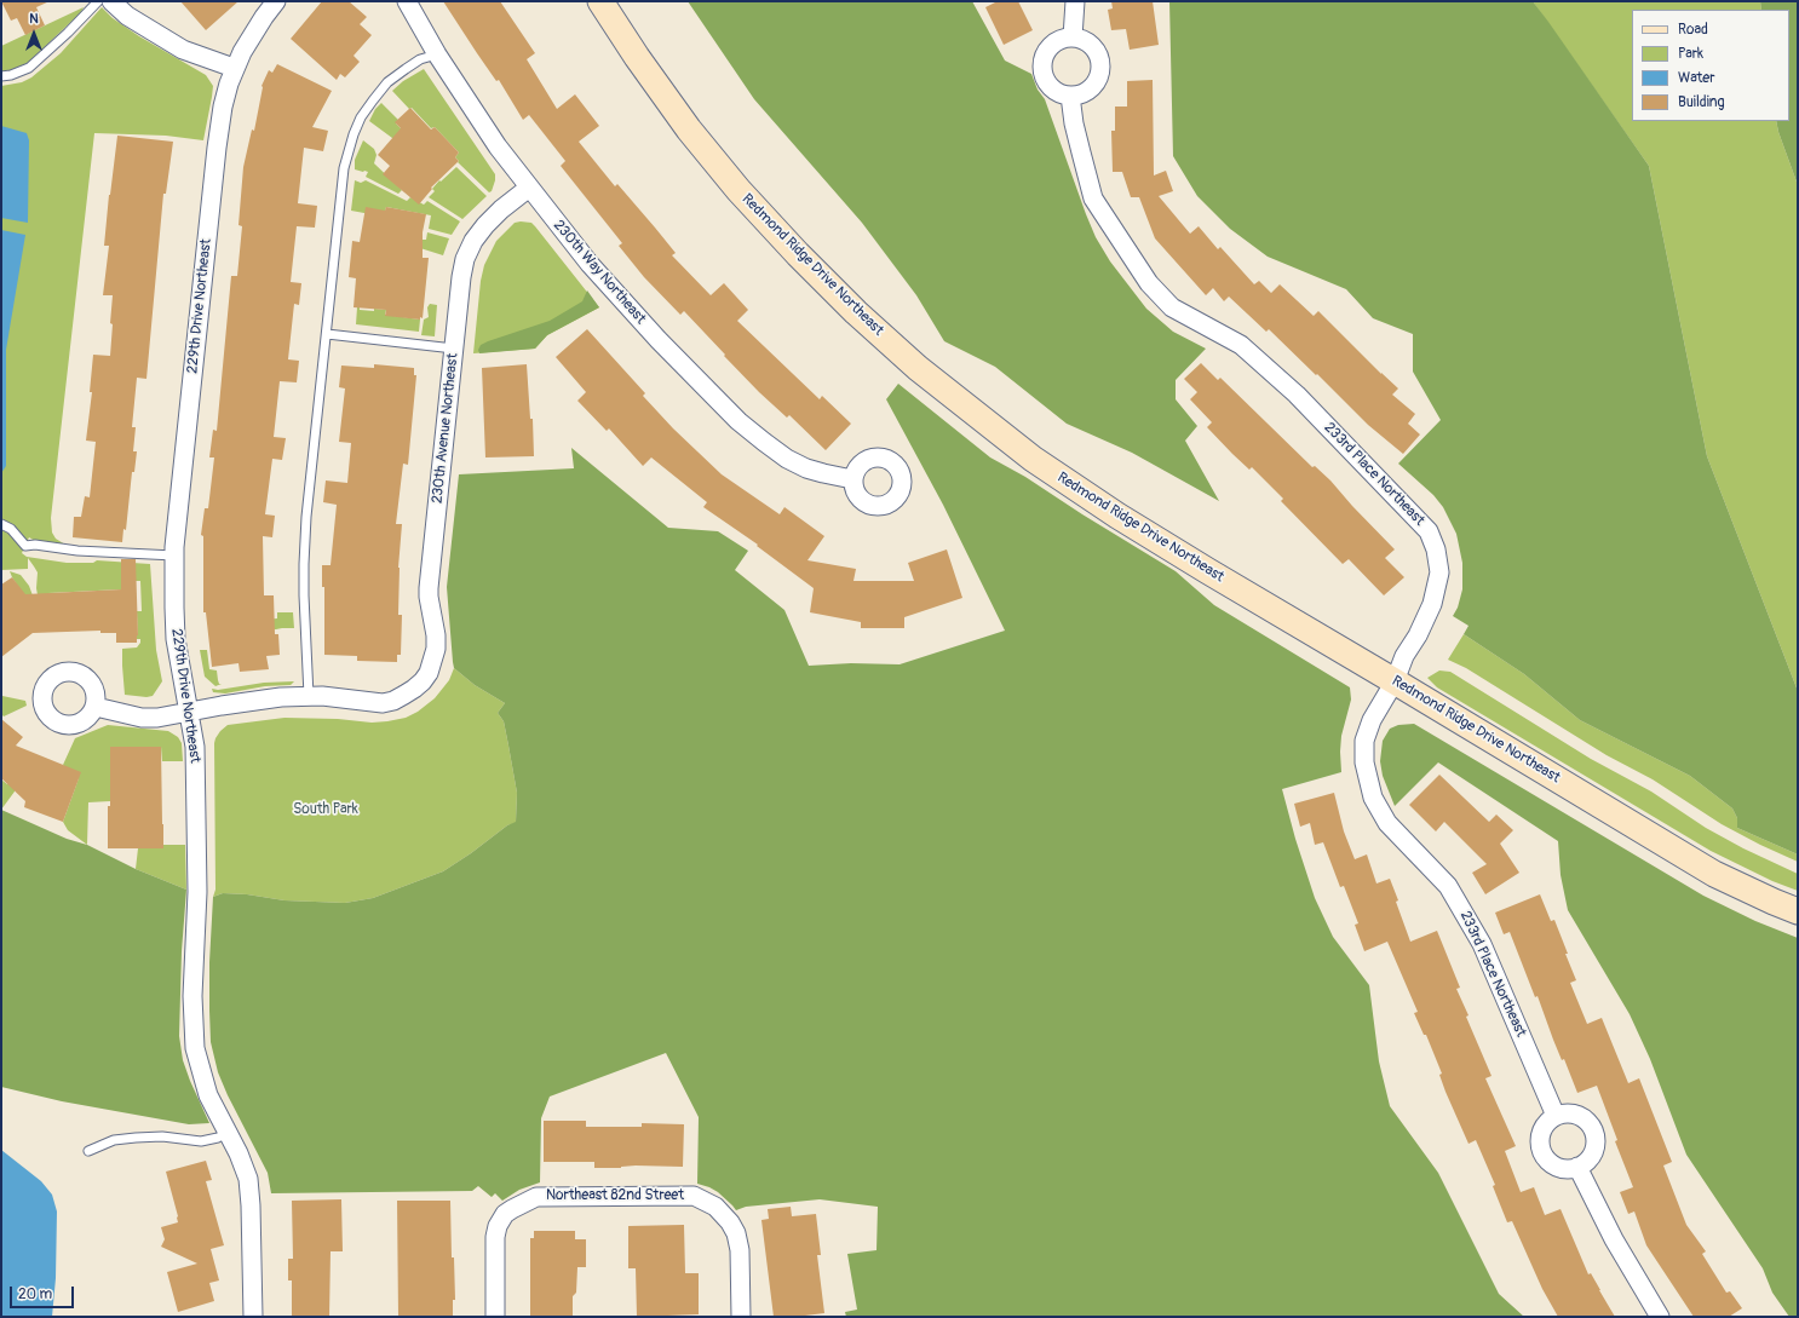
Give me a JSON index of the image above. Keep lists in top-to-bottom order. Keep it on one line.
{"streets":{"street":["Redmond Ridge Drive Northeast","230th Way Northeast","229th Drive Northeast","230th Avenue Northeast","233rd Place Northeast","Northeast 82nd Street"]},"crossings":[["Redmond Ridge Drive Northeast","233rd Place Northeast"],["230th Way Northeast","230th Avenue Northeast"]],"parks":["South Park"],"legend":["Road","Park","Water","Building"],"scale_bar":"20 m","north":"top"}
